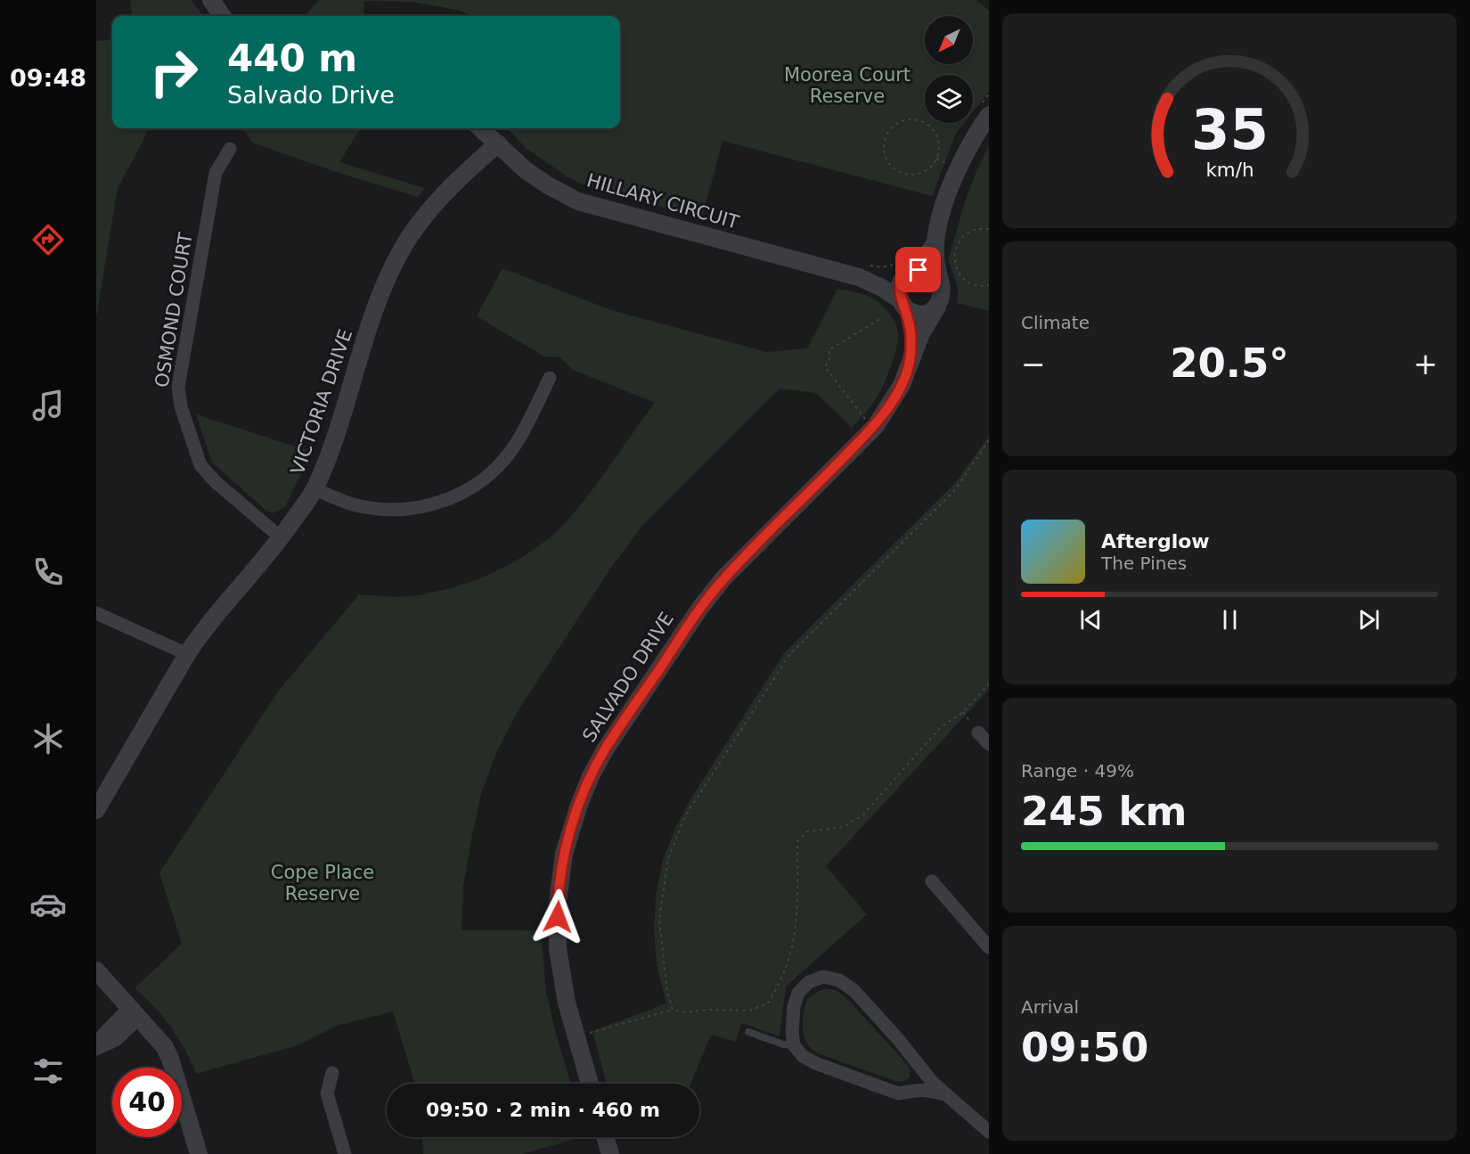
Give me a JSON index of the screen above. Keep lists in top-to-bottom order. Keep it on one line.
{"streets":{"street":["HILLARY CIRCUIT","OSMOND COURT","VICTORIA DRIVE","SALVADO DRIVE"]},"crossings":[["HILLARY CIRCUIT","VICTORIA DRIVE"],["HILLARY CIRCUIT","SALVADO DRIVE"],["OSMOND COURT","VICTORIA DRIVE"]],"parks":["Moorea Court Reserve","Cope Place Reserve"],"north":"bottom left","page":{"tabs":"09:48","turn":["440 m","Salvado Drive"],"tile":["Climate",["Range · 49%","245 km"],["Arrival","09:50"]],"heat":["−","20.5°","+"],"song":["Afterglow","The Pines"],"limit":"40","trip":"09:50 · 2 min · 460 m","gauge":["35","km/h"]}}
